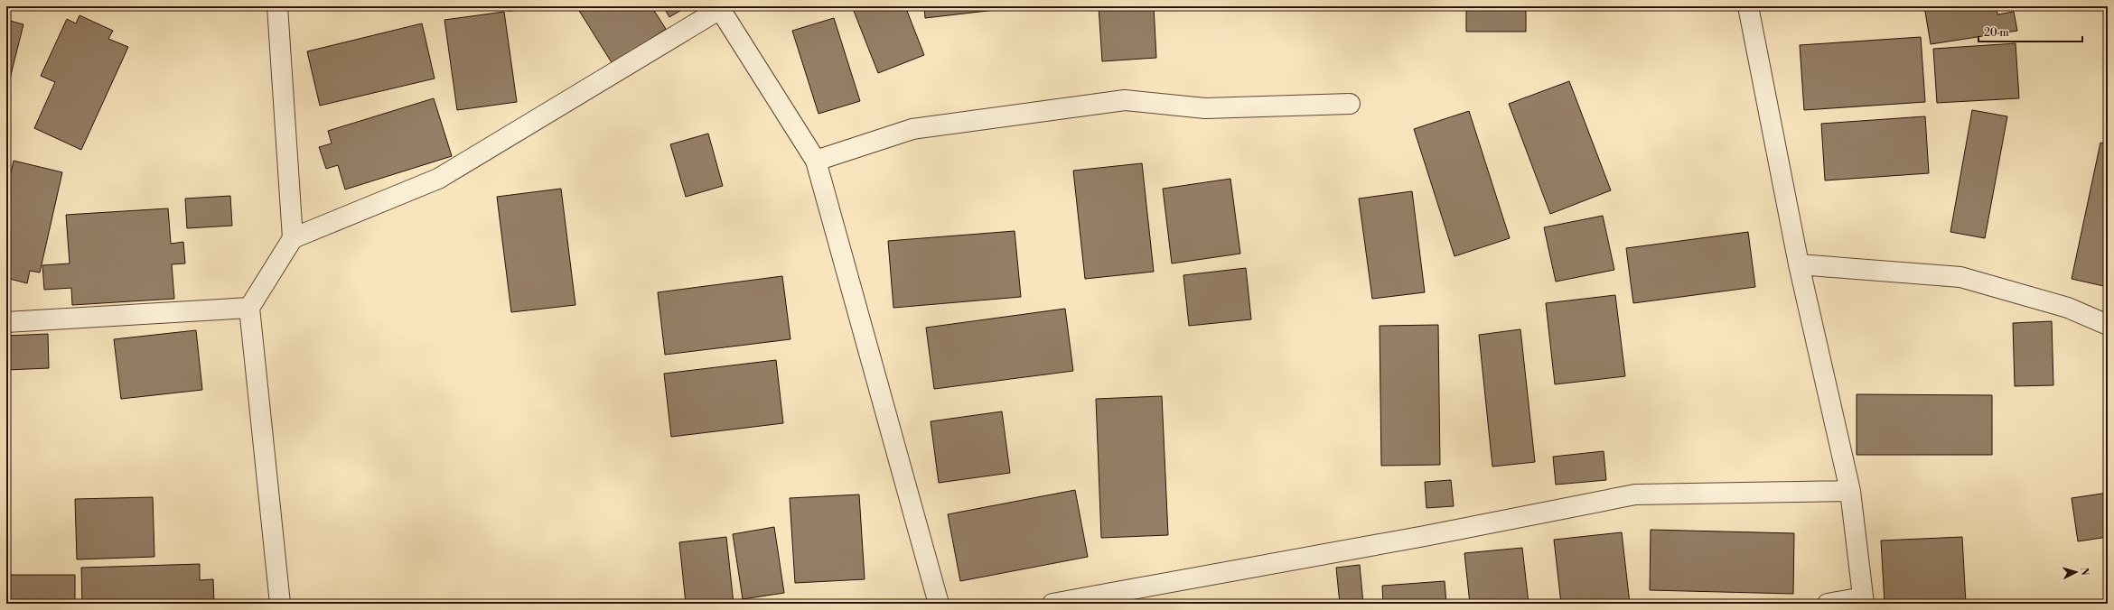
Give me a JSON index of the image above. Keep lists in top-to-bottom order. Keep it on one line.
{"scale_bar":"20 m","north":"right"}
